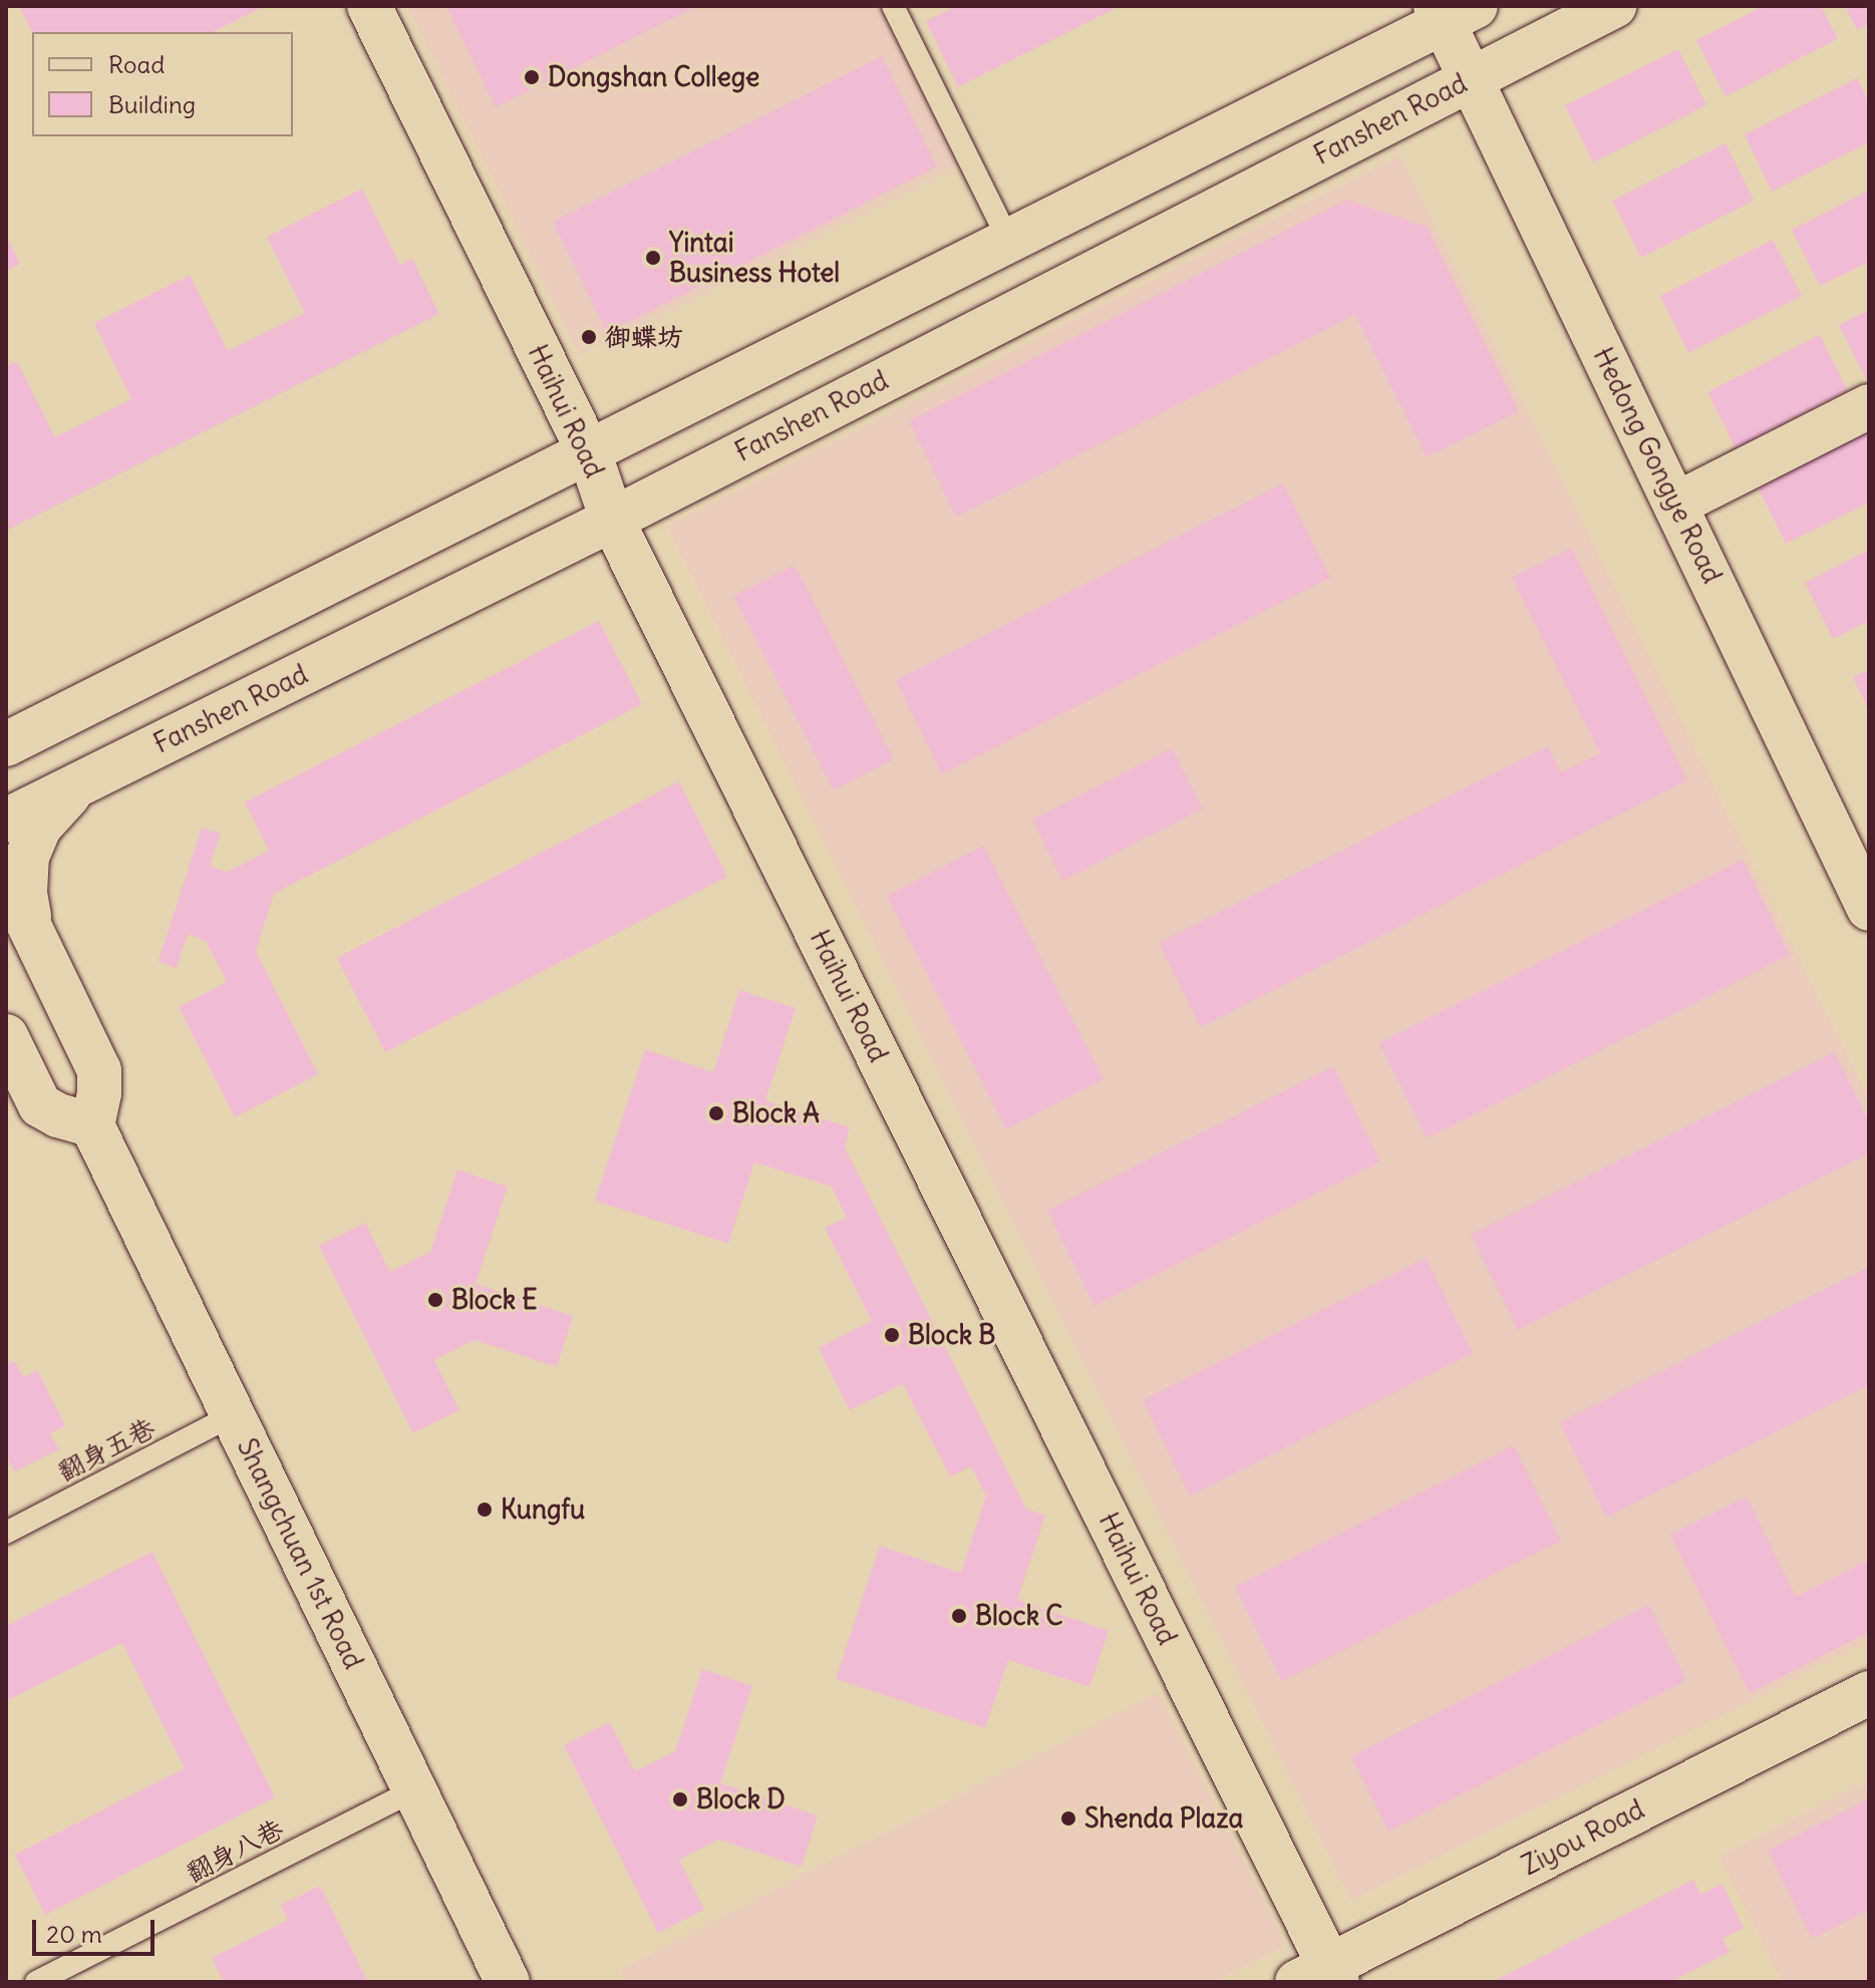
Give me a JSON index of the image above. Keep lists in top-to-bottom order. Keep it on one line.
{"streets":{"main road":["Fanshen Road","Haihui Road","Hedong Gongye Road","Shangchuan 1st Road","Ziyou Road"],"lane":["翻身五巷","翻身八巷"]},"crossings":[["Fanshen Road","Haihui Road"],["Fanshen Road","Hedong Gongye Road"],["Haihui Road","Ziyou Road"],["翻身五巷","Shangchuan 1st Road"],["Shangchuan 1st Road","翻身八巷"]],"places":["Dongshan College","Yintai Business Hotel","御蝶坊","Block A","Block E","Block B","Kungfu","Block C","Block D","Shenda Plaza"],"legend":["Road","Building"],"scale_bar":"20 m"}
